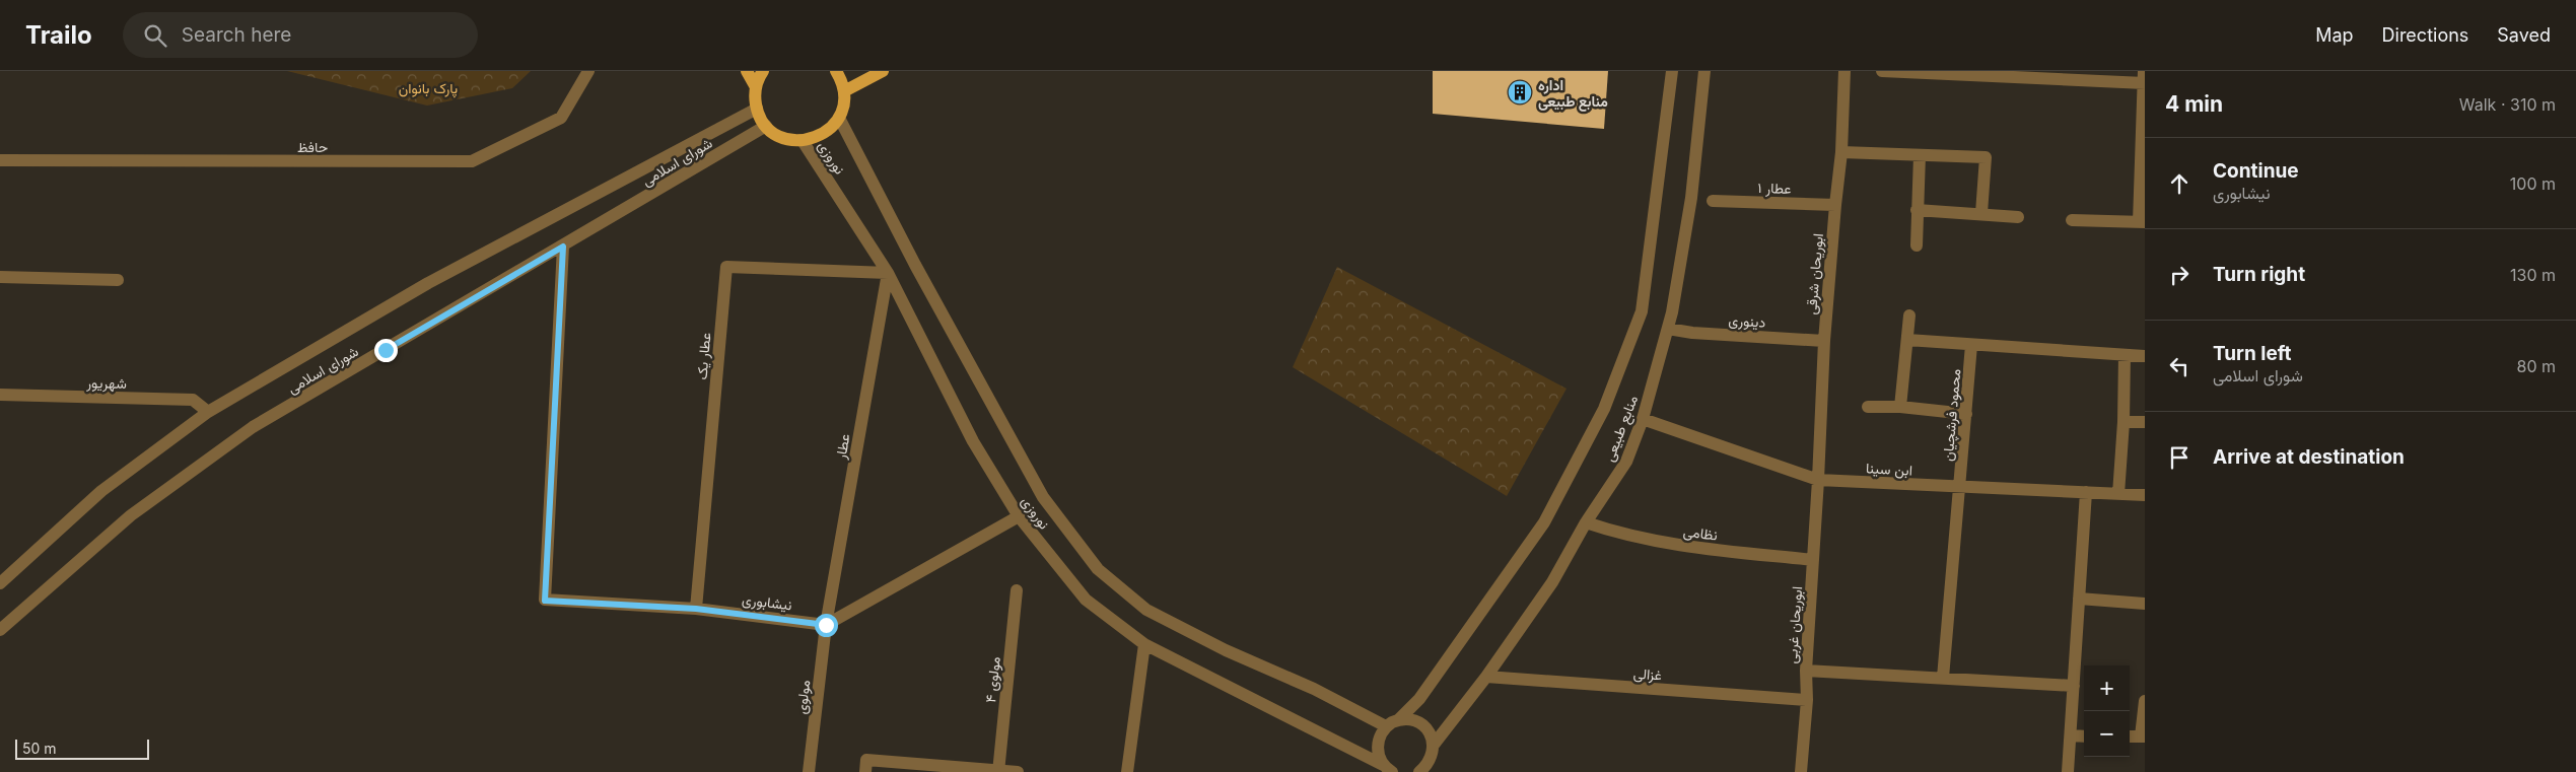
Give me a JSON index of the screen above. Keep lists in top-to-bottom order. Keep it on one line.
{"streets":{"street":["حافظ","نوروزی","شورای اسلامی","عطار ۱","ابوریحان شرقی","دینوری","عطار یک","شهریور","محمود فرشچیان","منابع طبیعی","عطار","ابن سینا","نظامی","نیشابوری","ابوریحان غربی","غزالی","مولوی ۴","مولوی"]},"crossings":[["نوروزی","عطار یک"],["نوروزی","منابع طبیعی"],["نوروزی","عطار"],["شورای اسلامی","شهریور"],["شورای اسلامی","نیشابوری"],["عطار ۱","ابوریحان شرقی"],["ابوریحان شرقی","دینوری"],["ابوریحان شرقی","ابن سینا"],["ابوریحان شرقی","ابوریحان غربی"],["دینوری","منابع طبیعی"],["عطار یک","عطار"],["عطار یک","نیشابوری"],["محمود فرشچیان","ابن سینا"],["منابع طبیعی","ابن سینا"],["منابع طبیعی","نظامی"],["منابع طبیعی","غزالی"],["عطار","نیشابوری"],["عطار","مولوی"],["ابن سینا","ابوریحان غربی"],["نظامی","ابوریحان غربی"],["نیشابوری","مولوی"],["ابوریحان غربی","غزالی"]],"parks":["پارک بانوان"],"places":{"building":["اداره منابع طبیعی"]},"scale_bar":"50 m","page":{"header":"Trailo","search":"Search here","nav":["Map","Directions","Saved"],"heading":["4 min","Walk · 310 m"],"list":[["Continue","نیشابوری","100 m"],["Turn right","130 m"],["Turn left","شورای اسلامی","80 m"],"Arrive at destination"],"map_buttons":["+","−"],"scale":"50 m"}}
